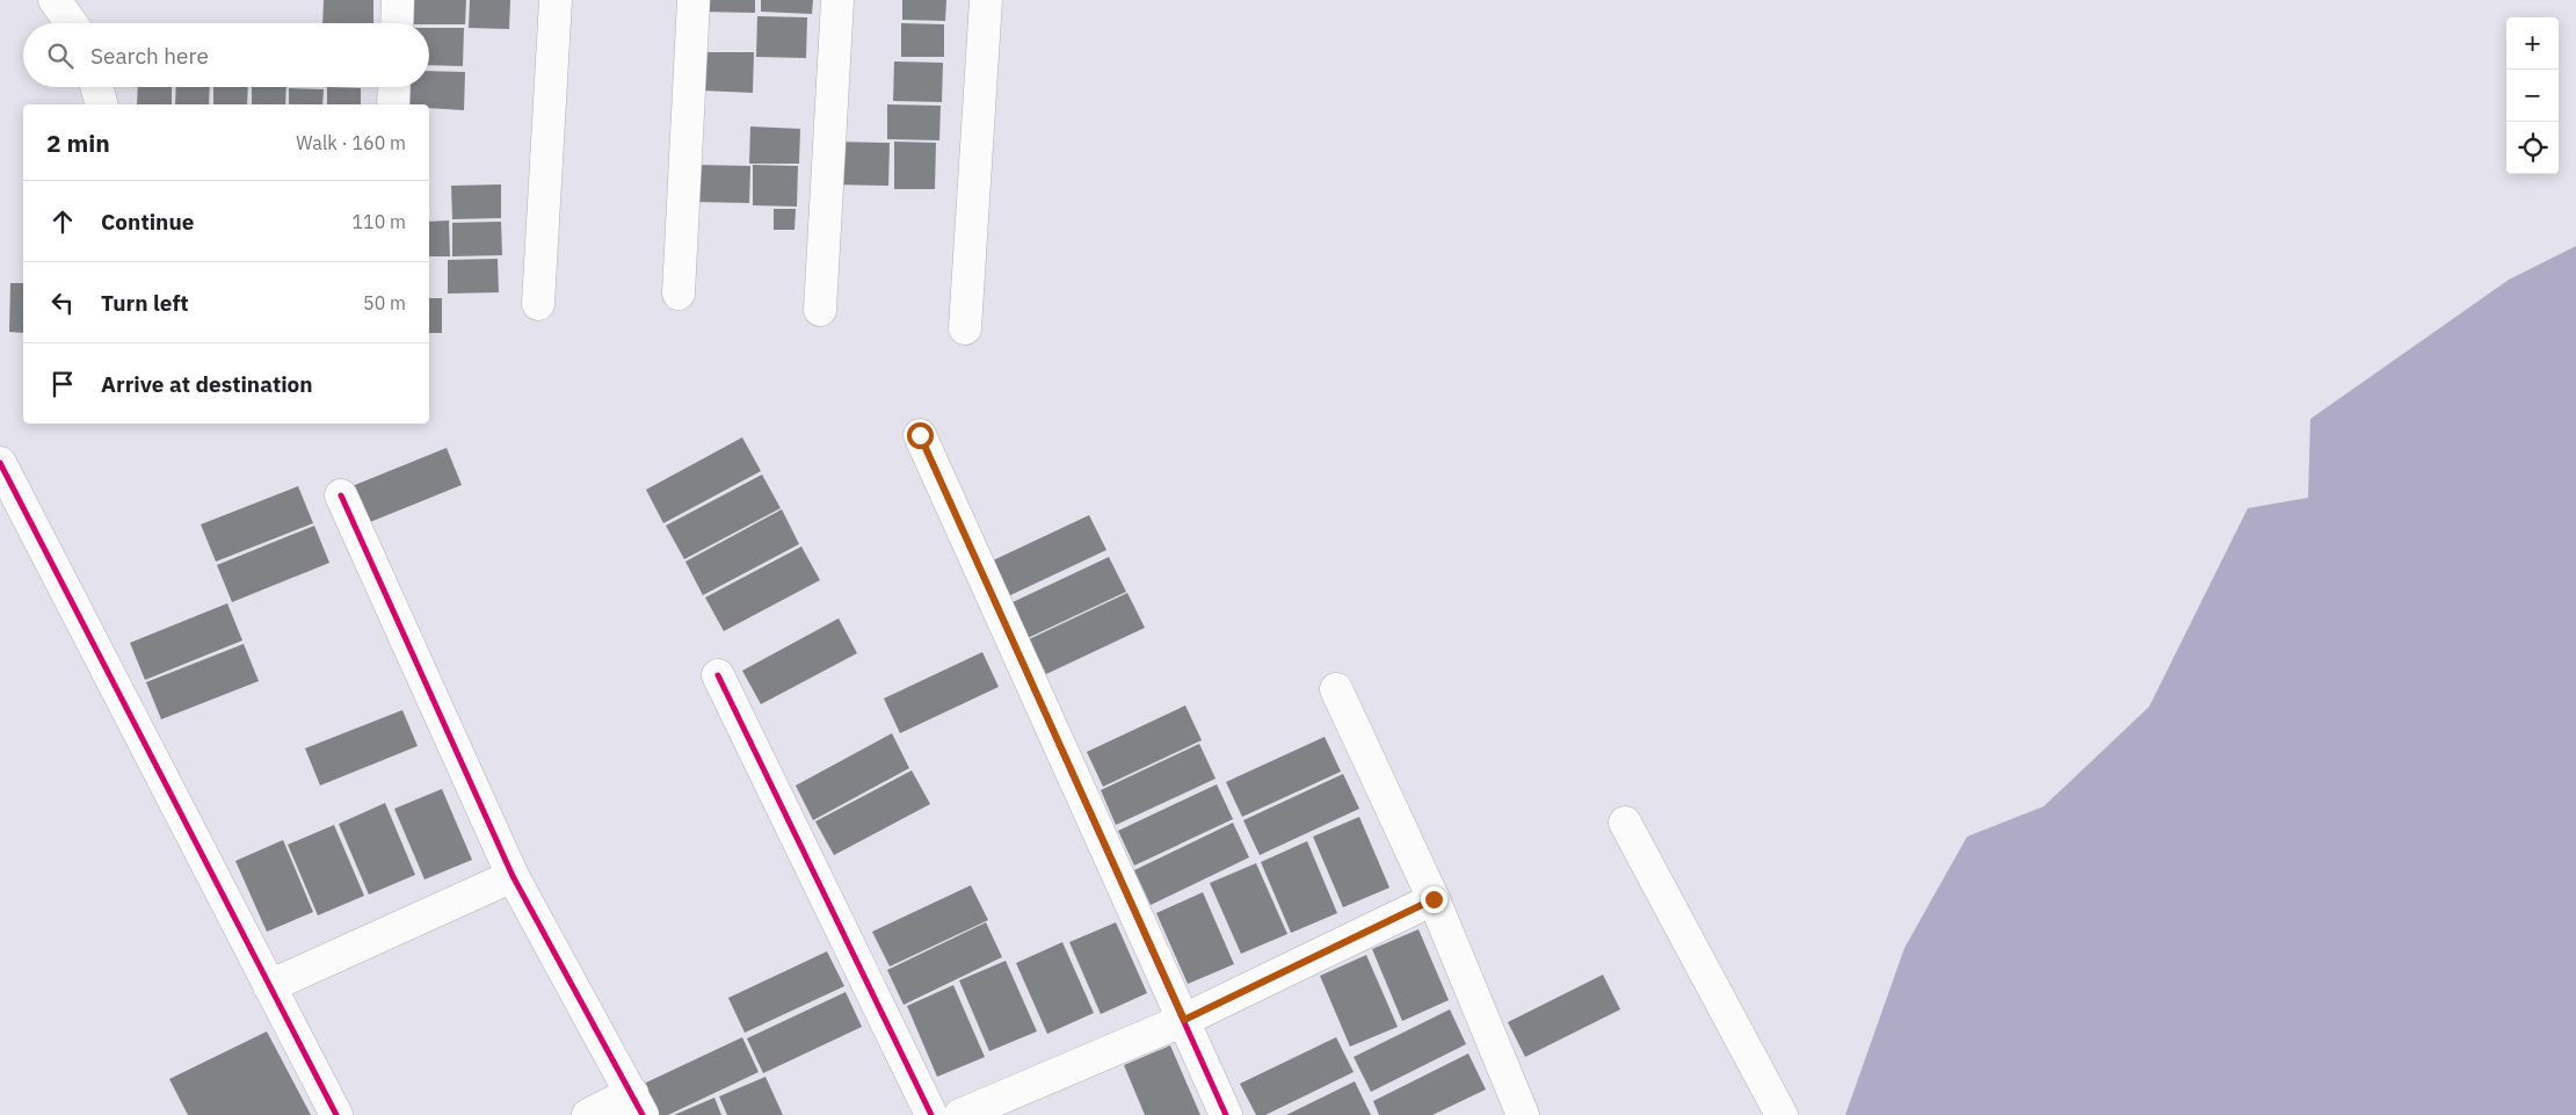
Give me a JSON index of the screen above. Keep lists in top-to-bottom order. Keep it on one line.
{"page":{"map_buttons":["+","−"],"search":"Search here","heading":["2 min","Walk · 160 m"],"list":[["Continue","110 m"],["Turn left","50 m"],"Arrive at destination"]}}
